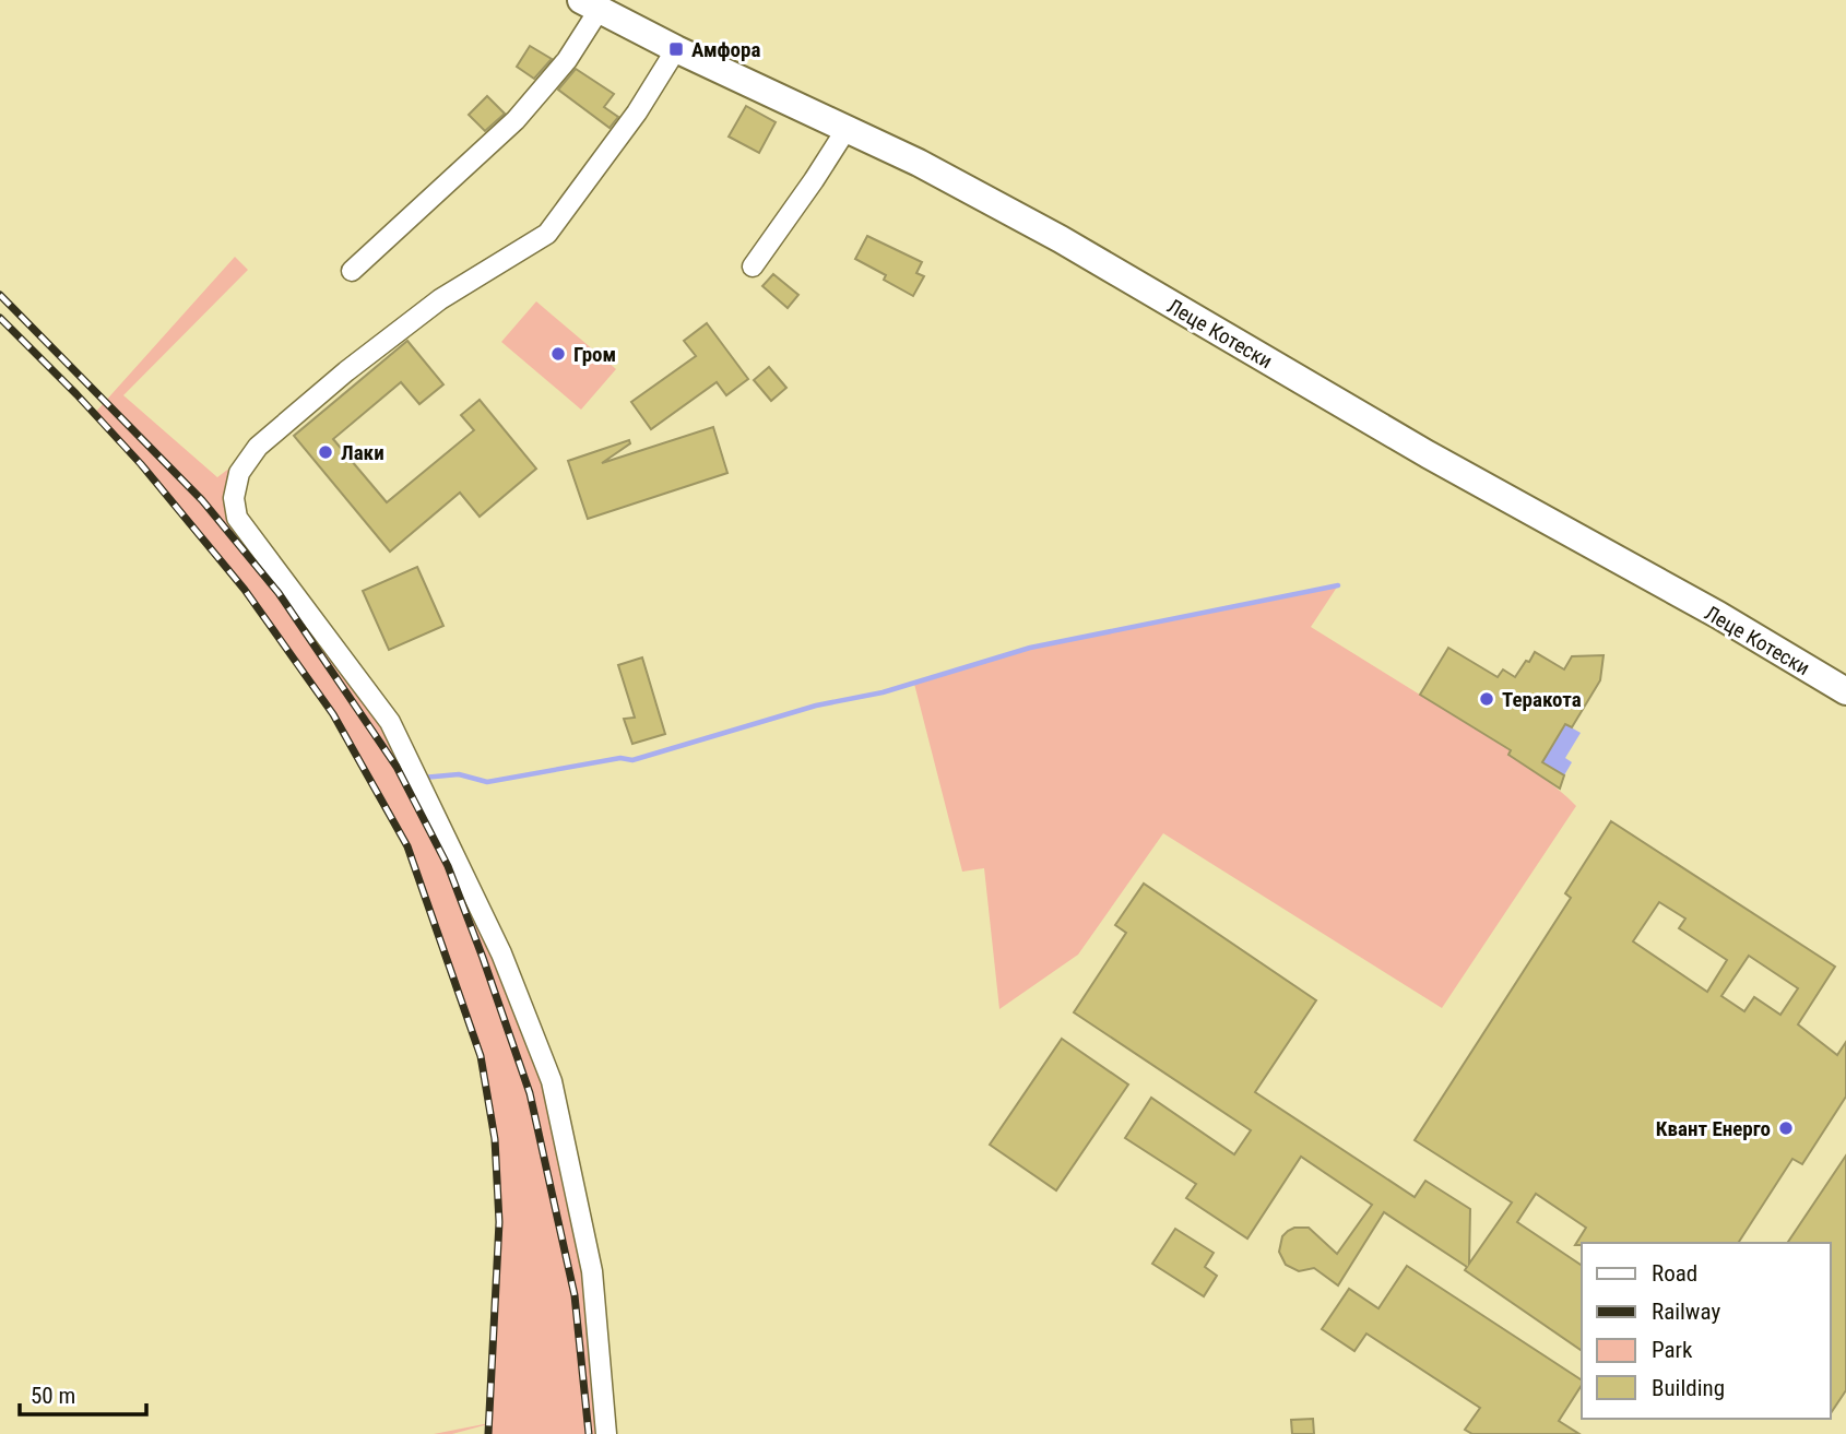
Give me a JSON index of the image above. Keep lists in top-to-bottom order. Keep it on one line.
{"streets":{"main road":["Леце Котески"]},"places":{"transit":["Амфора"],"other":["Гром","Лаки","Теракота","Квант Енерго"]},"legend":["Road","Railway","Park","Building"],"scale_bar":"50 m"}
